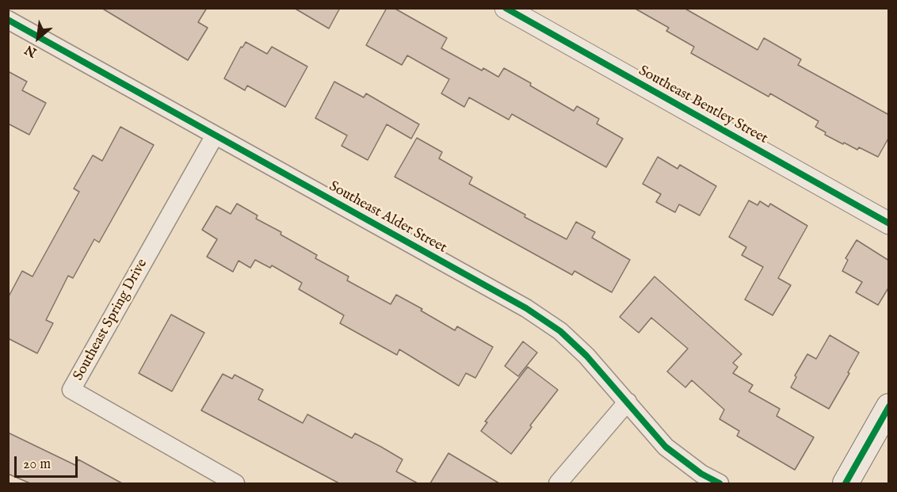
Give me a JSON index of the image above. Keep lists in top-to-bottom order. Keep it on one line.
{"streets":{"street":["Southeast Bentley Street","Southeast Alder Street","Southeast Spring Drive"]},"crossings":[["Southeast Alder Street","Southeast Spring Drive"]],"scale_bar":"20 m","north":"bottom left"}
